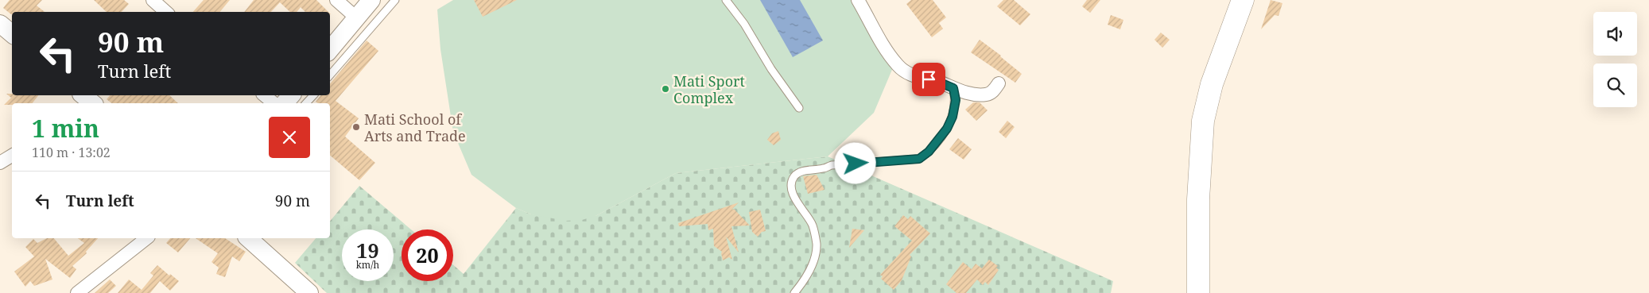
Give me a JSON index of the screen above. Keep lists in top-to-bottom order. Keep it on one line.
{"places":["Mati Sport Complex","Mati School of Arts and Trade"],"page":{"turn":["90 m","Turn left"],"heading":["1 min","110 m · 13:02"],"list":[{"name":"Turn left","value":"90 m"}],"speed":"19 km/h","limit":"20"}}
